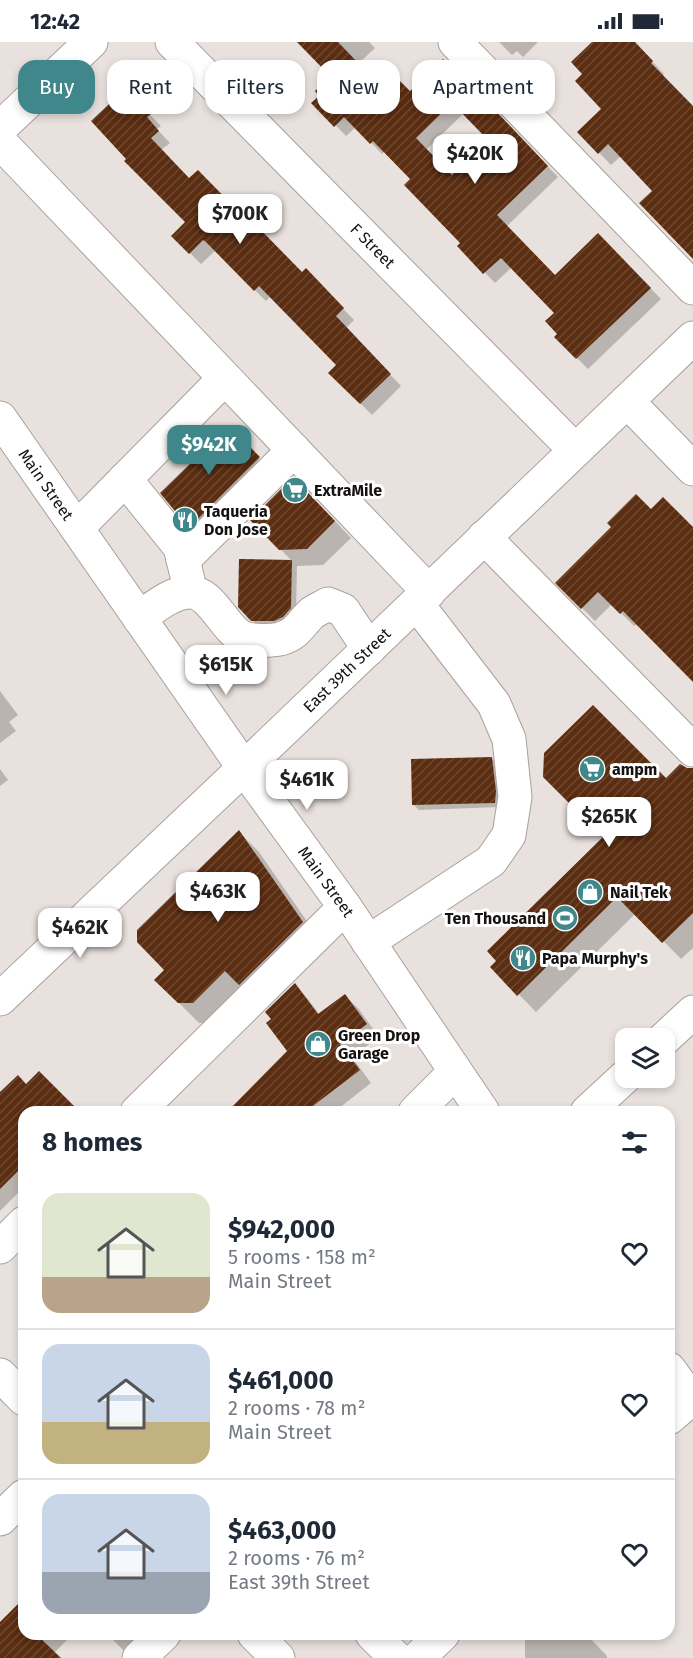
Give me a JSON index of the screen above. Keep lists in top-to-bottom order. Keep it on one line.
{"streets":{"main road":["F Street","Main Street","East 39th Street"]},"crossings":[["F Street","East 39th Street"],["Main Street","East 39th Street"]],"places":{"supermarket":["ExtraMile","ampm"],"restaurant":["Taqueria Don Jose","Papa Murphy's"],"shop":["Nail Tek","Green Drop Garage"],"sports":["Ten Thousand"]},"page":{"status":"12:42","chip":["Buy","Rent","Filters","New","Apartment"],"price":["$420K","$700K","$942K","$615K","$461K","$265K","$463K","$462K"],"heading":"8 homes","list":[{"name":"$942,000","note":"5 rooms · 158 m² · Main Street"},{"name":"$461,000","note":"2 rooms · 78 m² · Main Street"},{"name":"$463,000","note":"2 rooms · 76 m² · East 39th Street"}]}}
